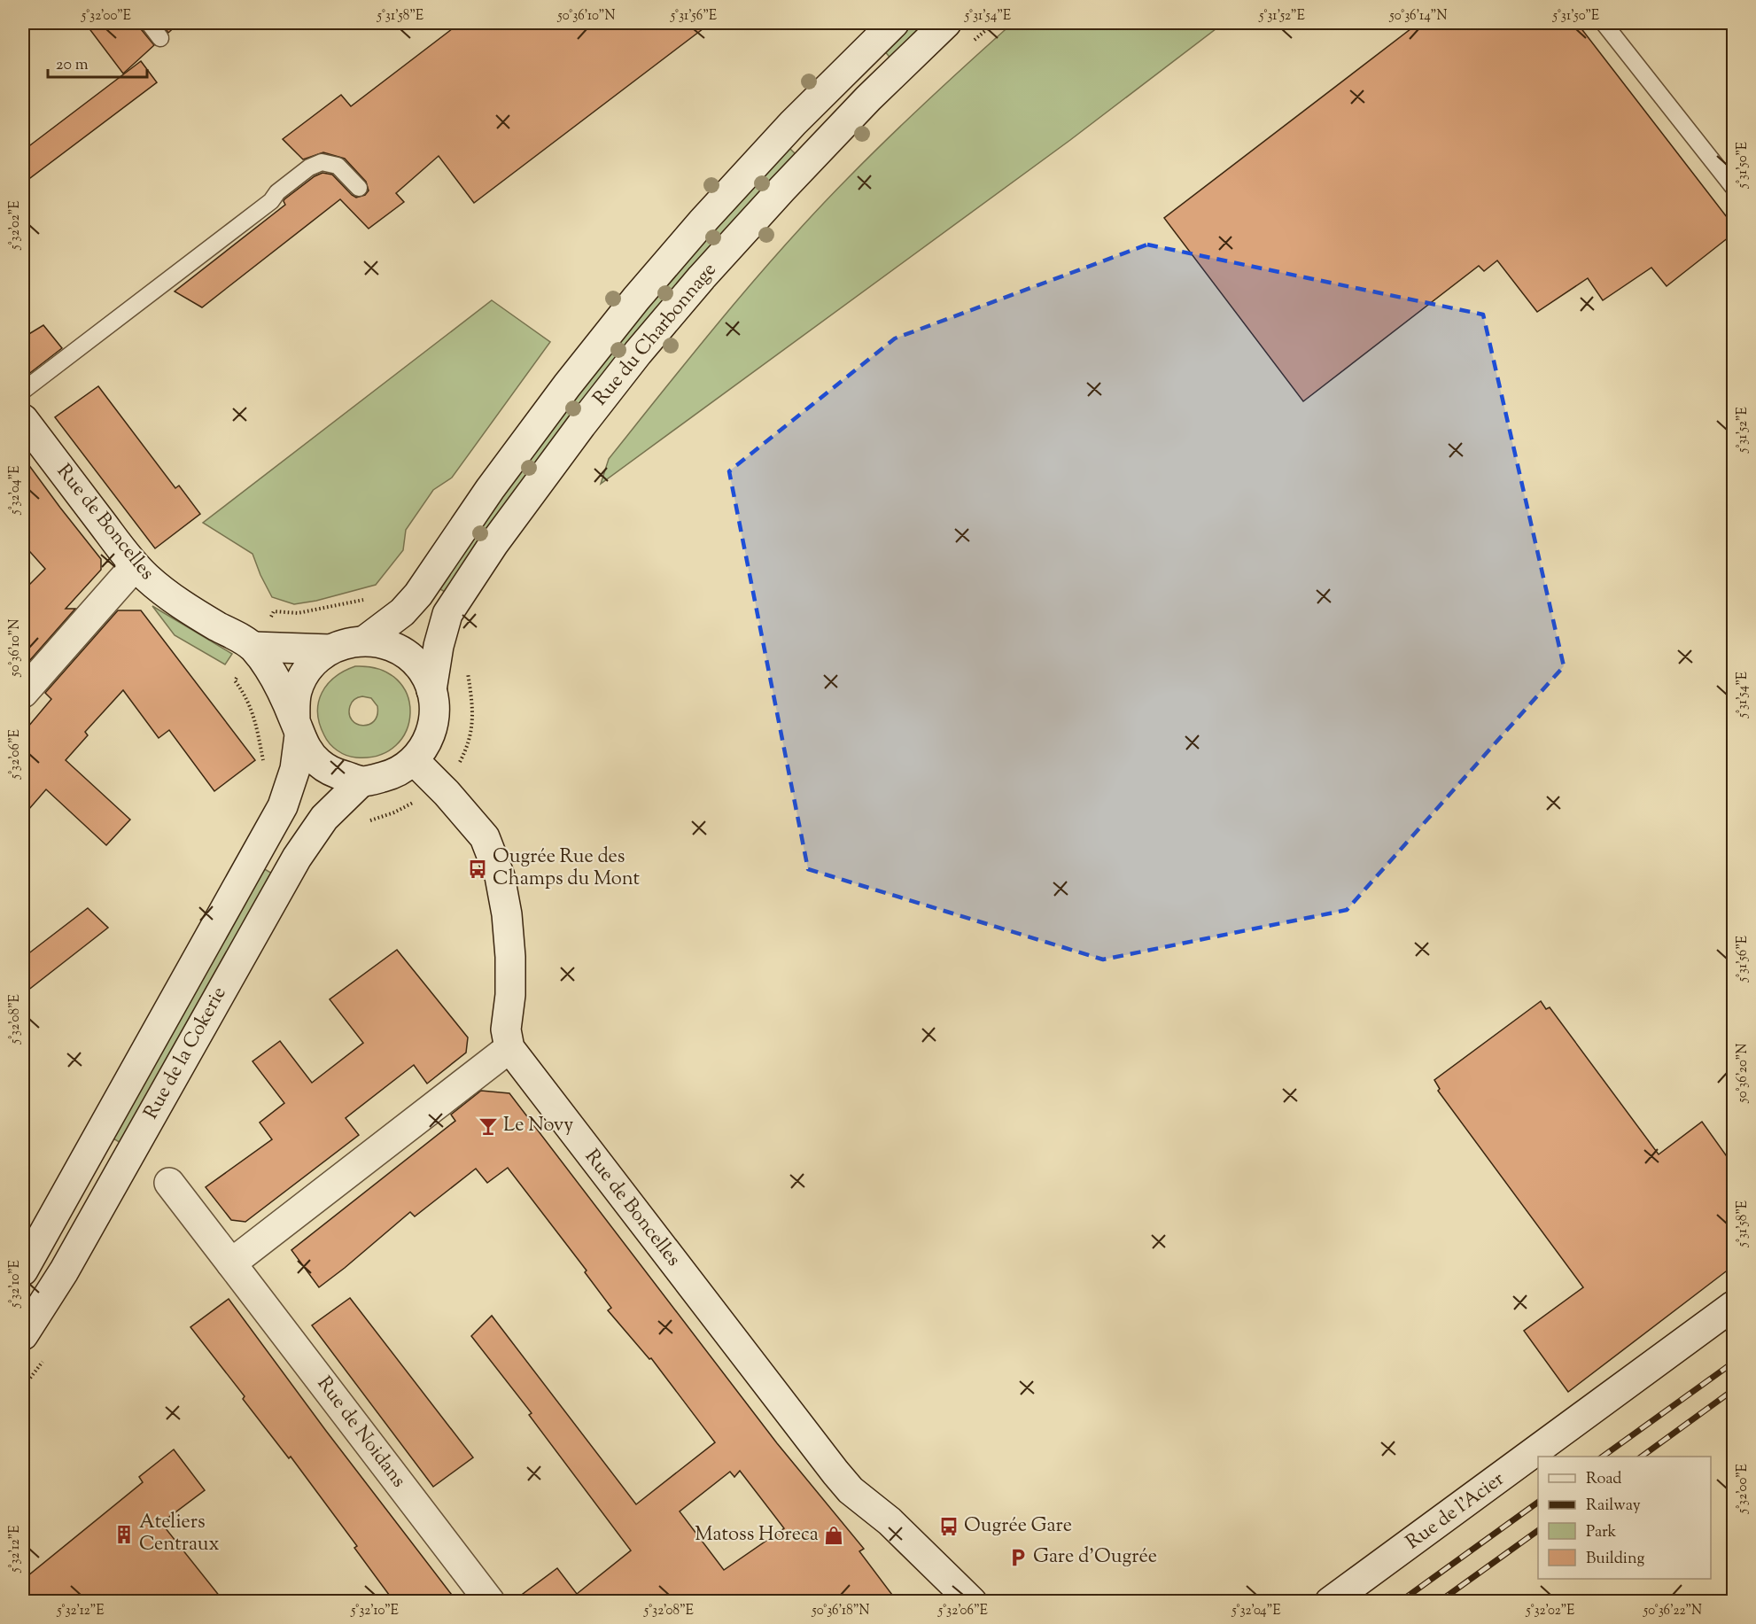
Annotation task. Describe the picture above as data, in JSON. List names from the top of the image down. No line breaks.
{"streets":{"main road":["Rue du Charbonnage","Rue de Boncelles","Rue de la Cokerie","Rue de Noidans","Rue de l'Acier"]},"crossings":[["Rue du Charbonnage","Rue de Boncelles"],["Rue du Charbonnage","Rue de la Cokerie"],["Rue de Boncelles","Rue de la Cokerie"]],"places":{"bus stop":["Ougrée Rue des Champs du Mont","Ougrée Gare"],"bar":["Le Novy"],"building":["Ateliers Centraux"],"shop":["Matoss Horeca"],"parking":["Gare d'Ougrée"]},"legend":["Road","Railway","Park","Building"],"scale_bar":"20 m","coordinates":["5°32'00\"E","5°31'58\"E","50°36'10\"N","5°31'56\"E","5°31'54\"E","5°31'52\"E","50°36'14\"N","5°31'50\"E","5°32'02\"E","5°32'04\"E","5°32'06\"E","5°32'08\"E","50°36'20\"N","5°32'10\"E","5°32'12\"E","50°36'18\"N","50°36'22\"N"]}
